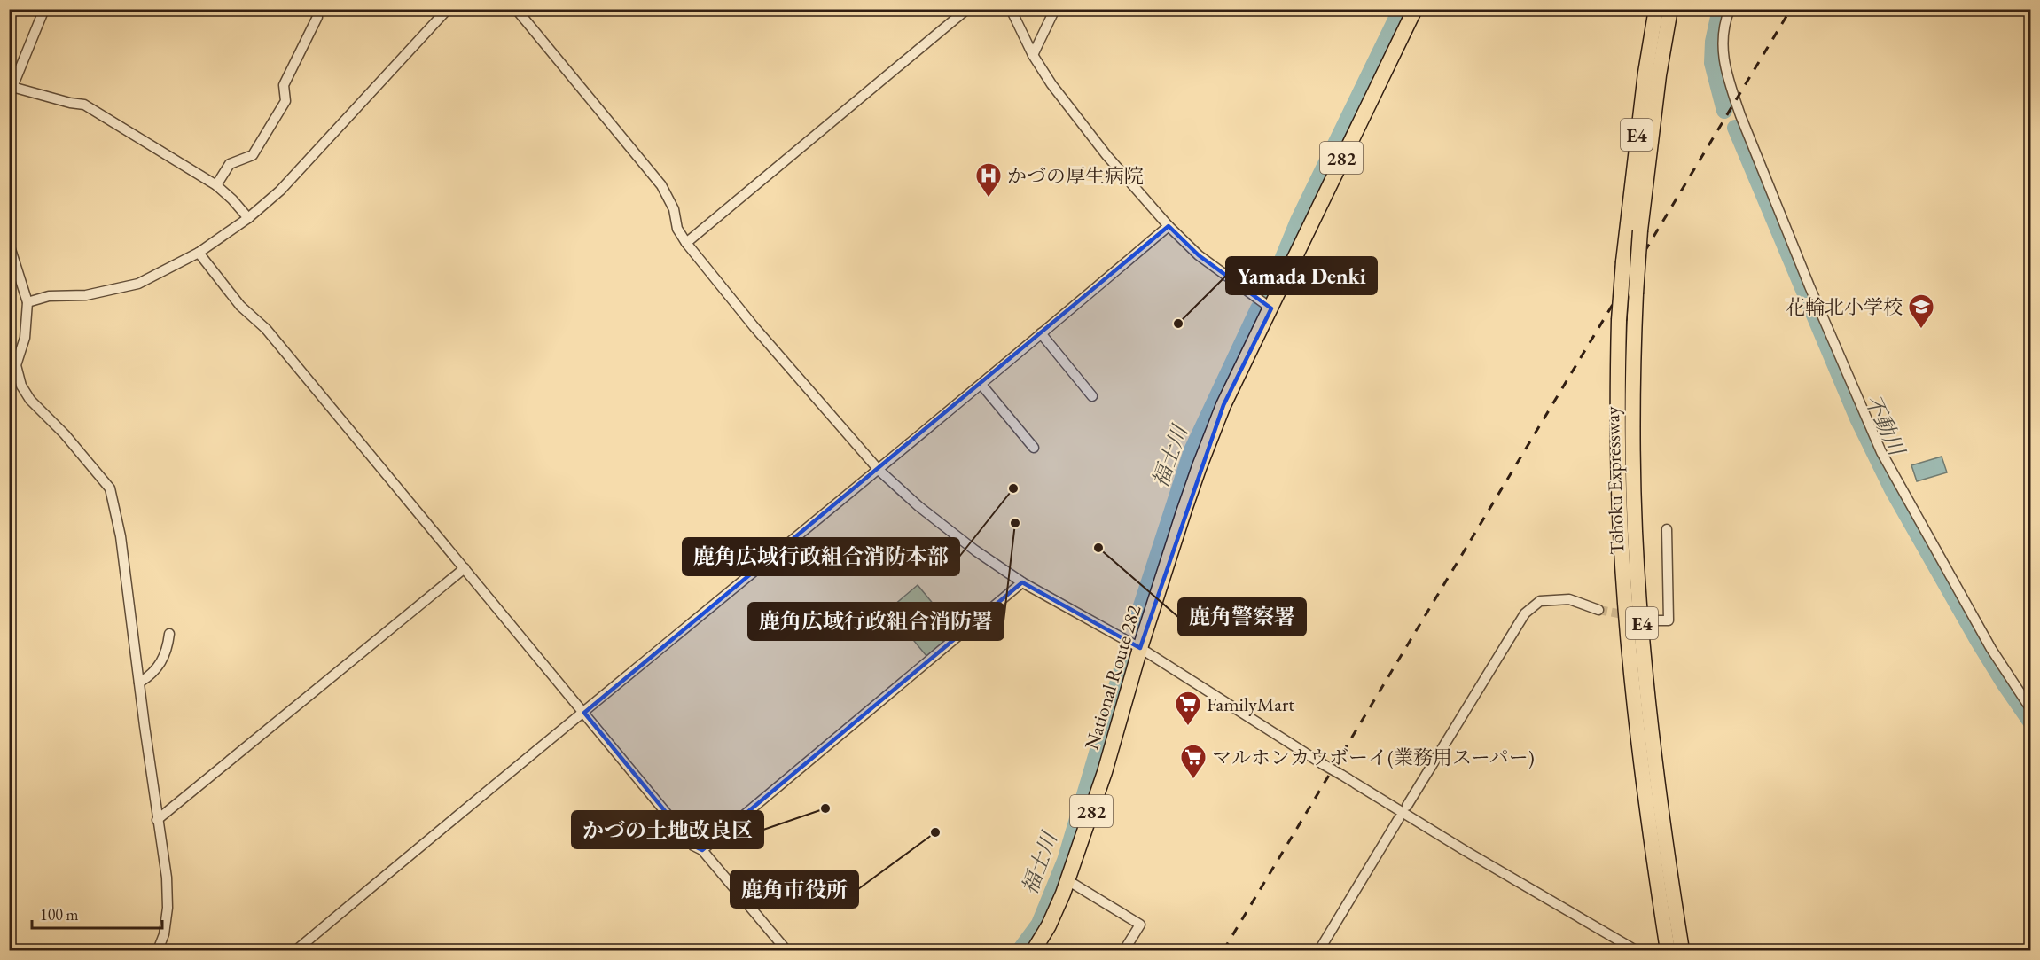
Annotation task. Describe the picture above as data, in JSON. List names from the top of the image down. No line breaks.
{"streets":{"highway":["E4","282","Tohoku Expressway","National Route 282"]},"water":["不動川","福士川"],"places":{"hospital":["かづの厚生病院"],"other":["Yamada Denki","鹿角広域行政組合消防本部","鹿角広域行政組合消防署","鹿角警察署","かづの土地改良区","鹿角市役所"],"school or university":["花輪北小学校"],"supermarket":["FamilyMart","マルホンカウボーイ(業務用スーパー)"]},"scale_bar":"100 m"}
